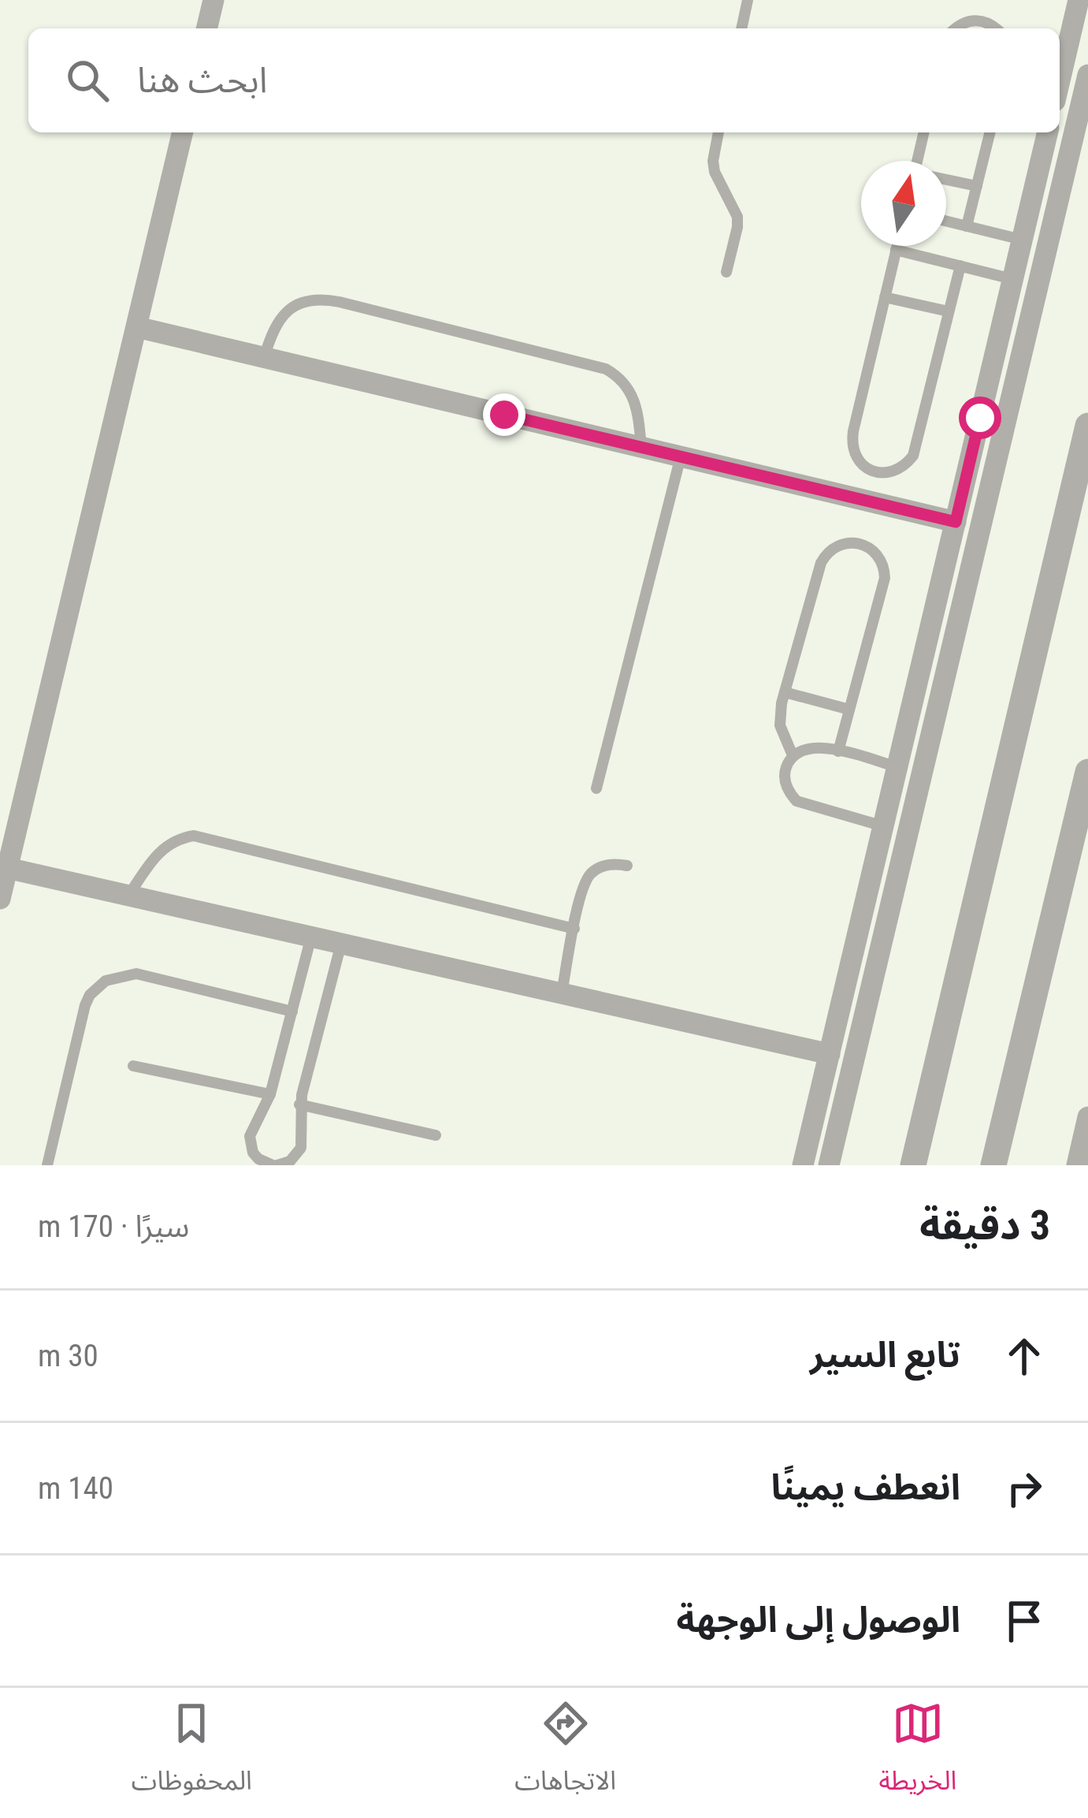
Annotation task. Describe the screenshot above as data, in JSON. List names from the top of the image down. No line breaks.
{"north":"top","page":{"search":"ابحث هنا","heading":["3 دقيقة","سيرًا · 170 m"],"list":[["تابع السير","30 m"],["انعطف يمينًا","140 m"],"الوصول إلى الوجهة"],"nav":["الخريطة","الاتجاهات","المحفوظات"]}}
